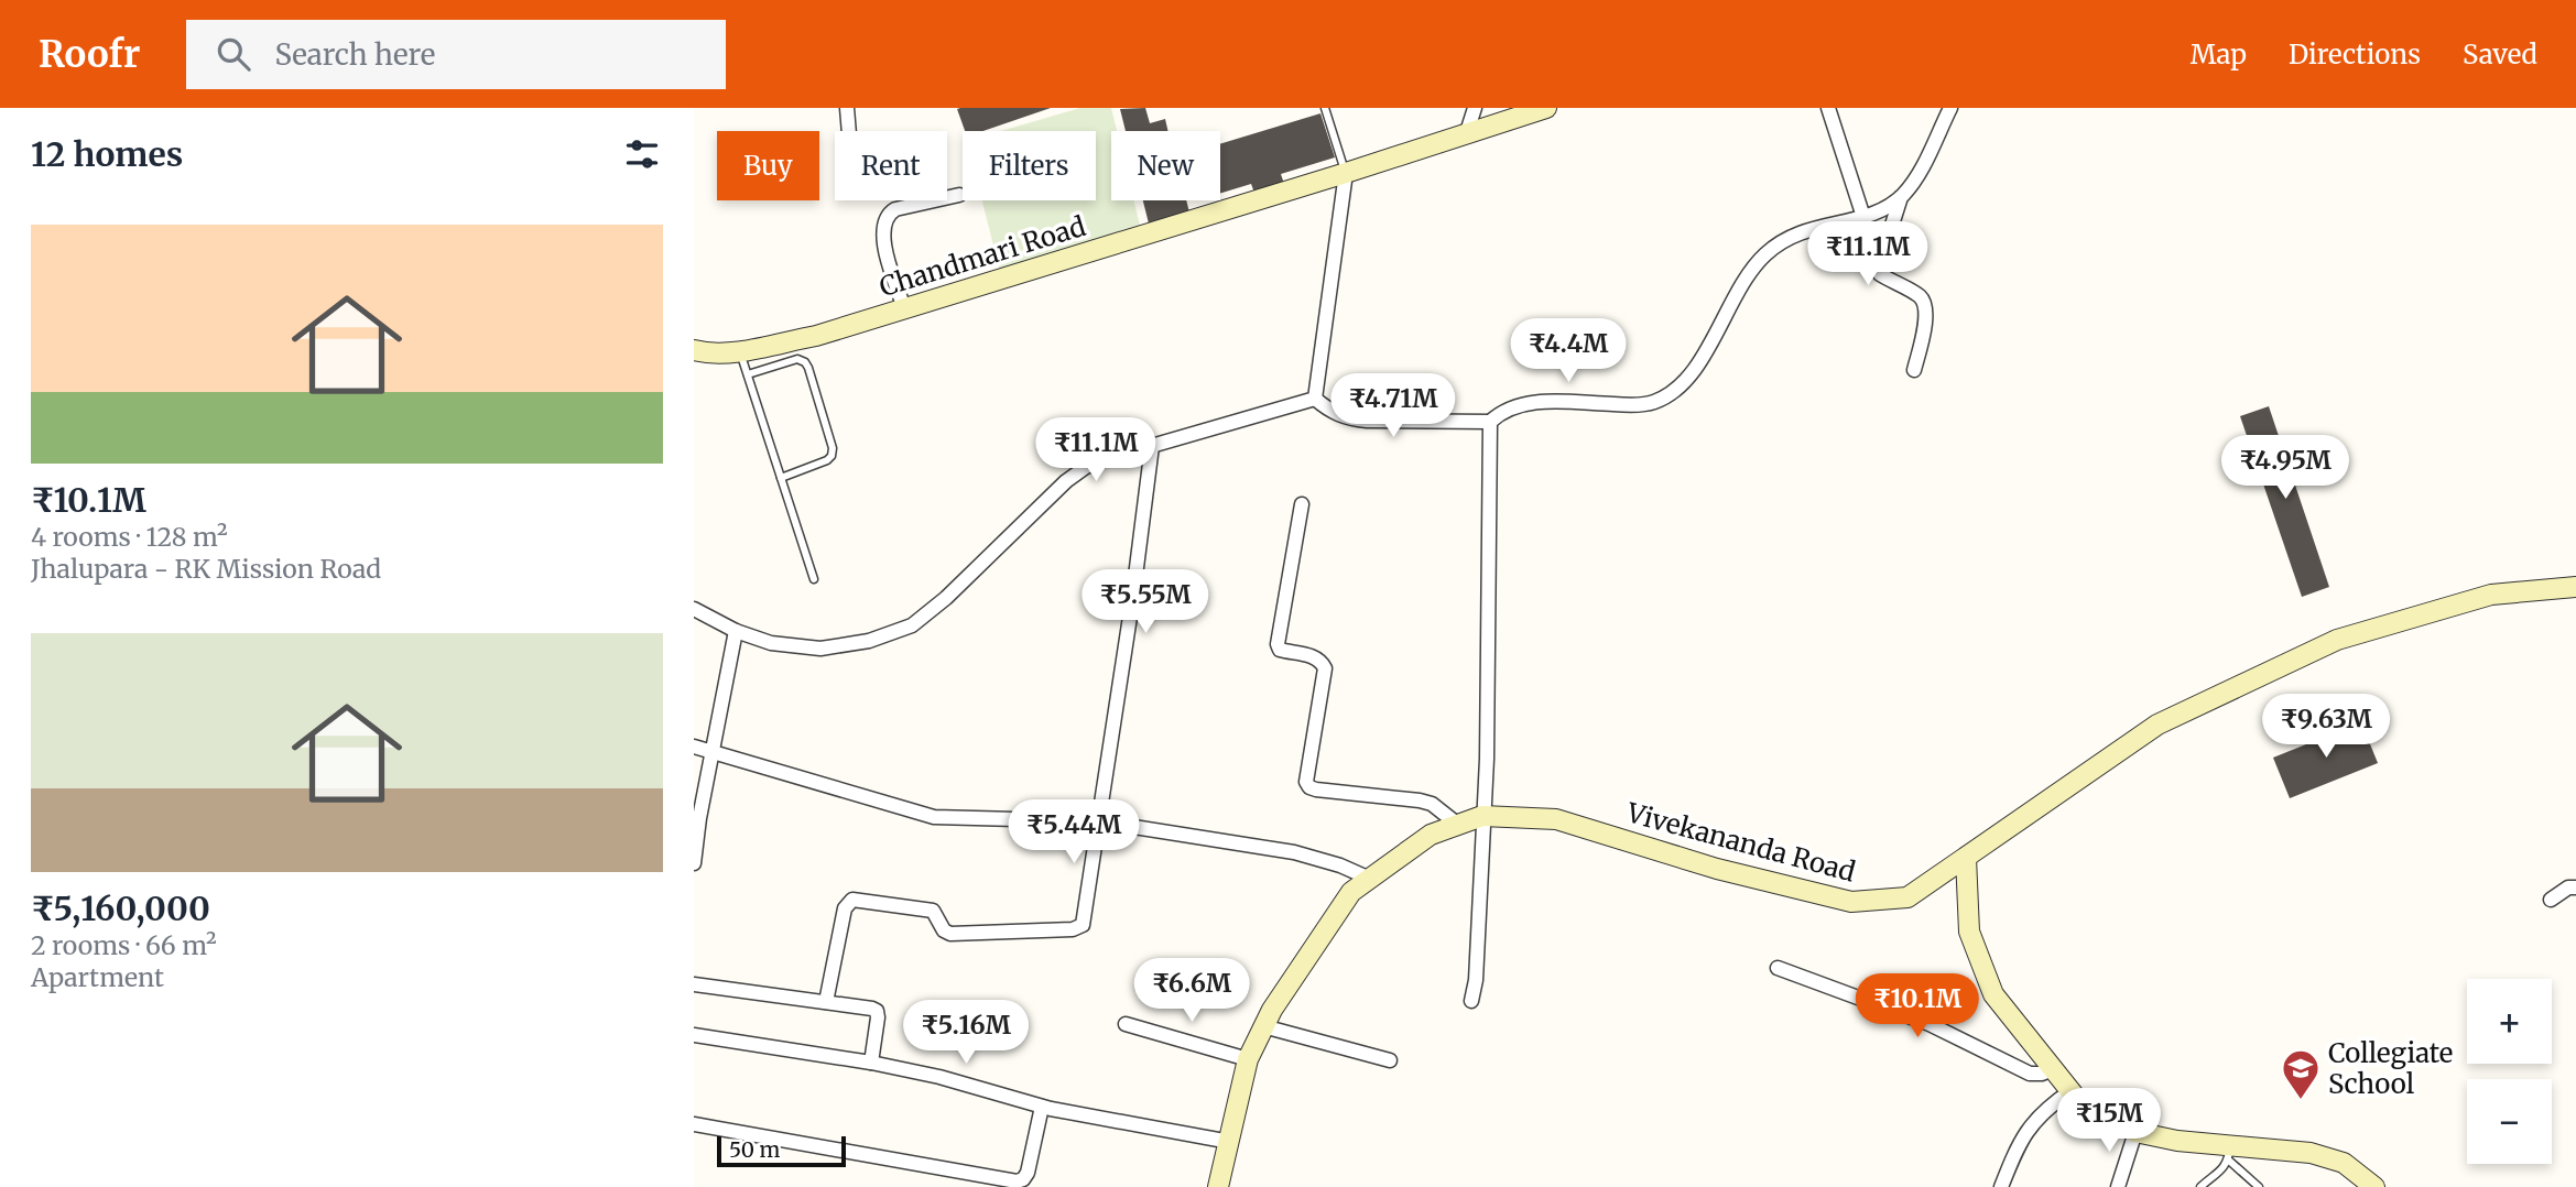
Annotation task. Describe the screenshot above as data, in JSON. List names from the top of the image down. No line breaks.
{"streets":{"main road":["Chandmari Road","Vivekananda Road"]},"places":{"school or university":["Collegiate School"]},"scale_bar":"50 m","page":{"header":"Roofr","search":"Search here","nav":["Map","Directions","Saved"],"heading":"12 homes","chip":["Buy","Rent","Filters","New"],"list":[{"name":"₹10.1M","note":"4 rooms · 128 m² · Jhalupara - RK Mission Road"},{"name":"₹5,160,000","note":"2 rooms · 66 m² · Apartment"}],"price":["₹11.1M","₹4.4M","₹4.71M","₹11.1M","₹4.95M","₹5.55M","₹9.63M","₹5.44M","₹6.6M","₹10.1M","₹5.16M","₹15M"],"map_buttons":["+","−"],"scale":"50 m"}}
